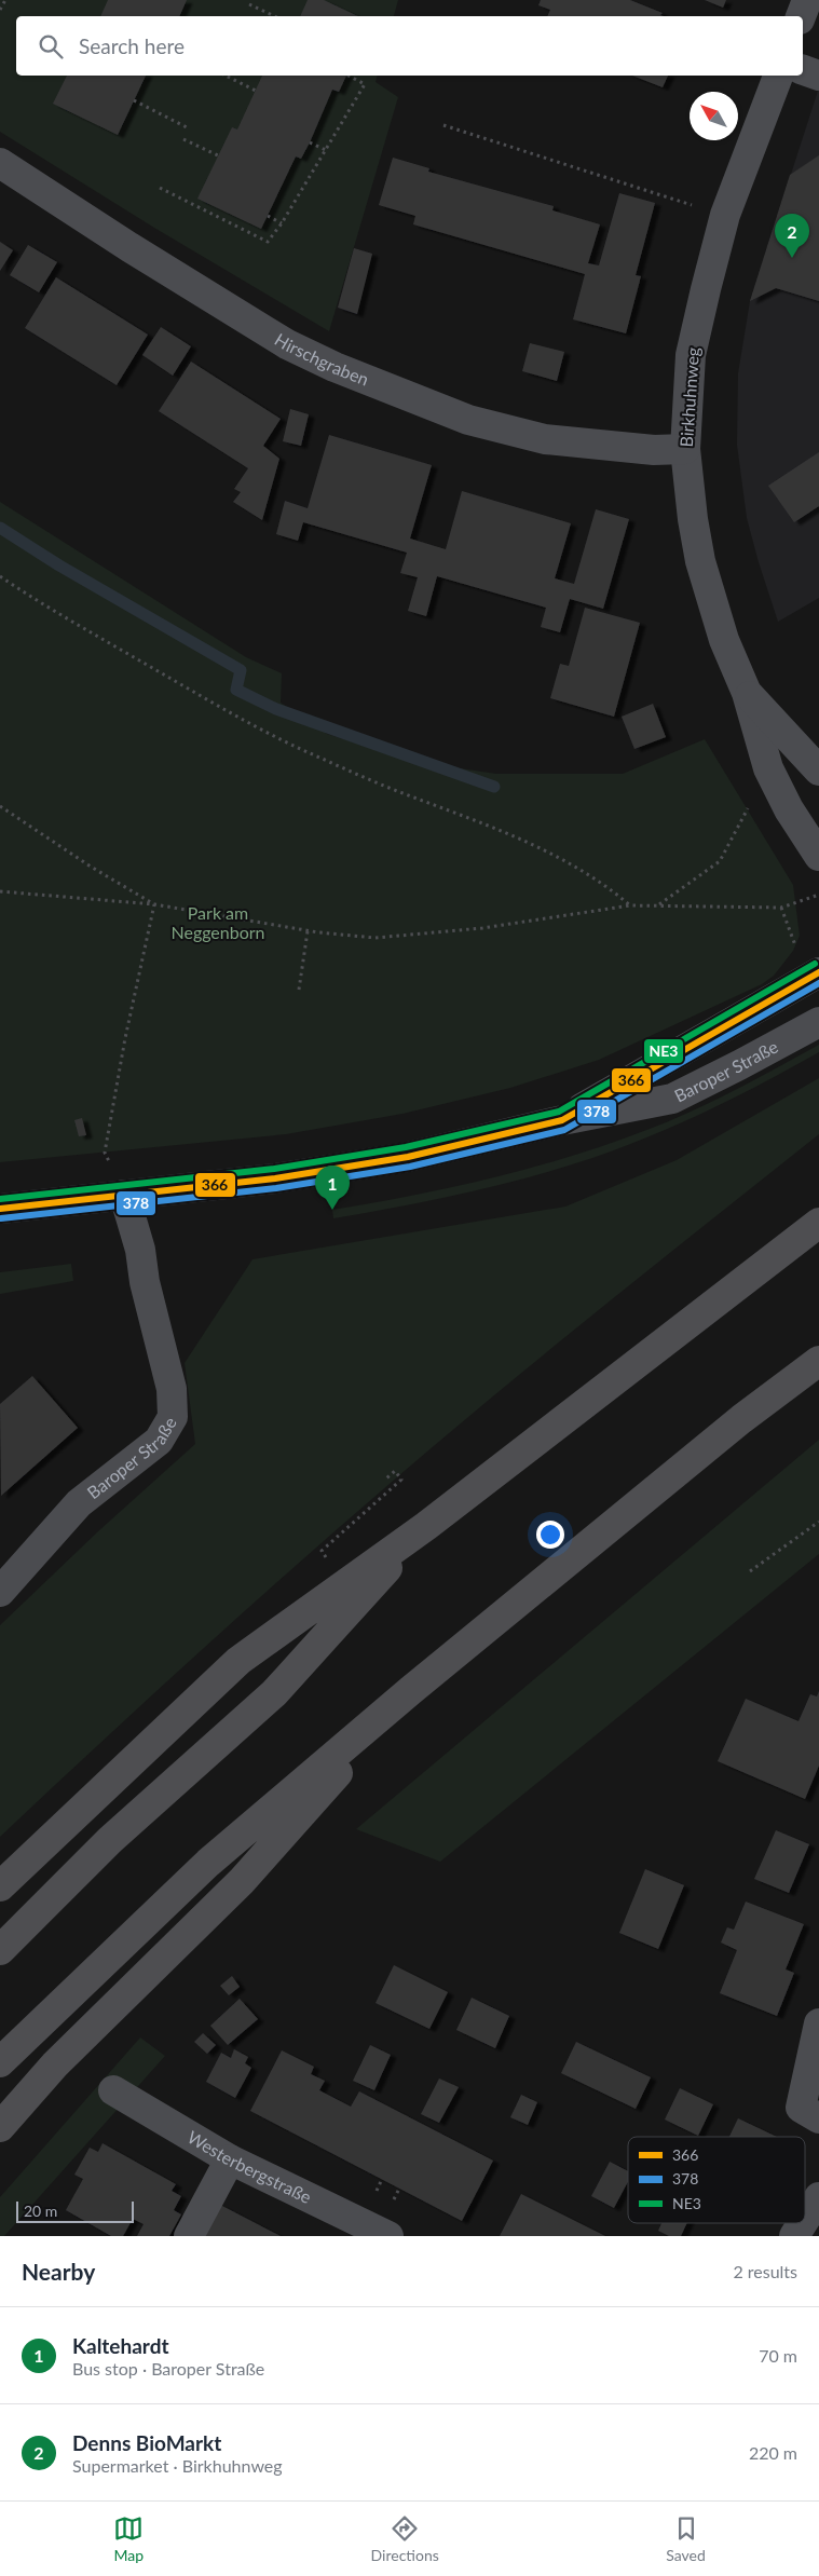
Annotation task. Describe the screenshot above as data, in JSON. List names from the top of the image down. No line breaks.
{"streets":{"street":["Hirschgraben","Birkhuhnweg","Baroper Straße","Westerbergstraße"]},"crossings":[["Hirschgraben","Birkhuhnweg"]],"parks":["Park am Neggenborn"],"lines":["transit line NE3","transit line 366","transit line 378"],"legend":["366","378","NE3"],"scale_bar":"20 m","north":"top left","page":{"search":"Search here","pins":["2","1"],"scale":"20 m","heading":["Nearby","2 results"],"list":[{"mark":"1","name":"Kaltehardt","note":"Bus stop · Baroper Straße","value":"70 m"},{"mark":"2","name":"Denns BioMarkt","note":"Supermarket · Birkhuhnweg","value":"220 m"}],"nav":["Map","Directions","Saved"]}}
